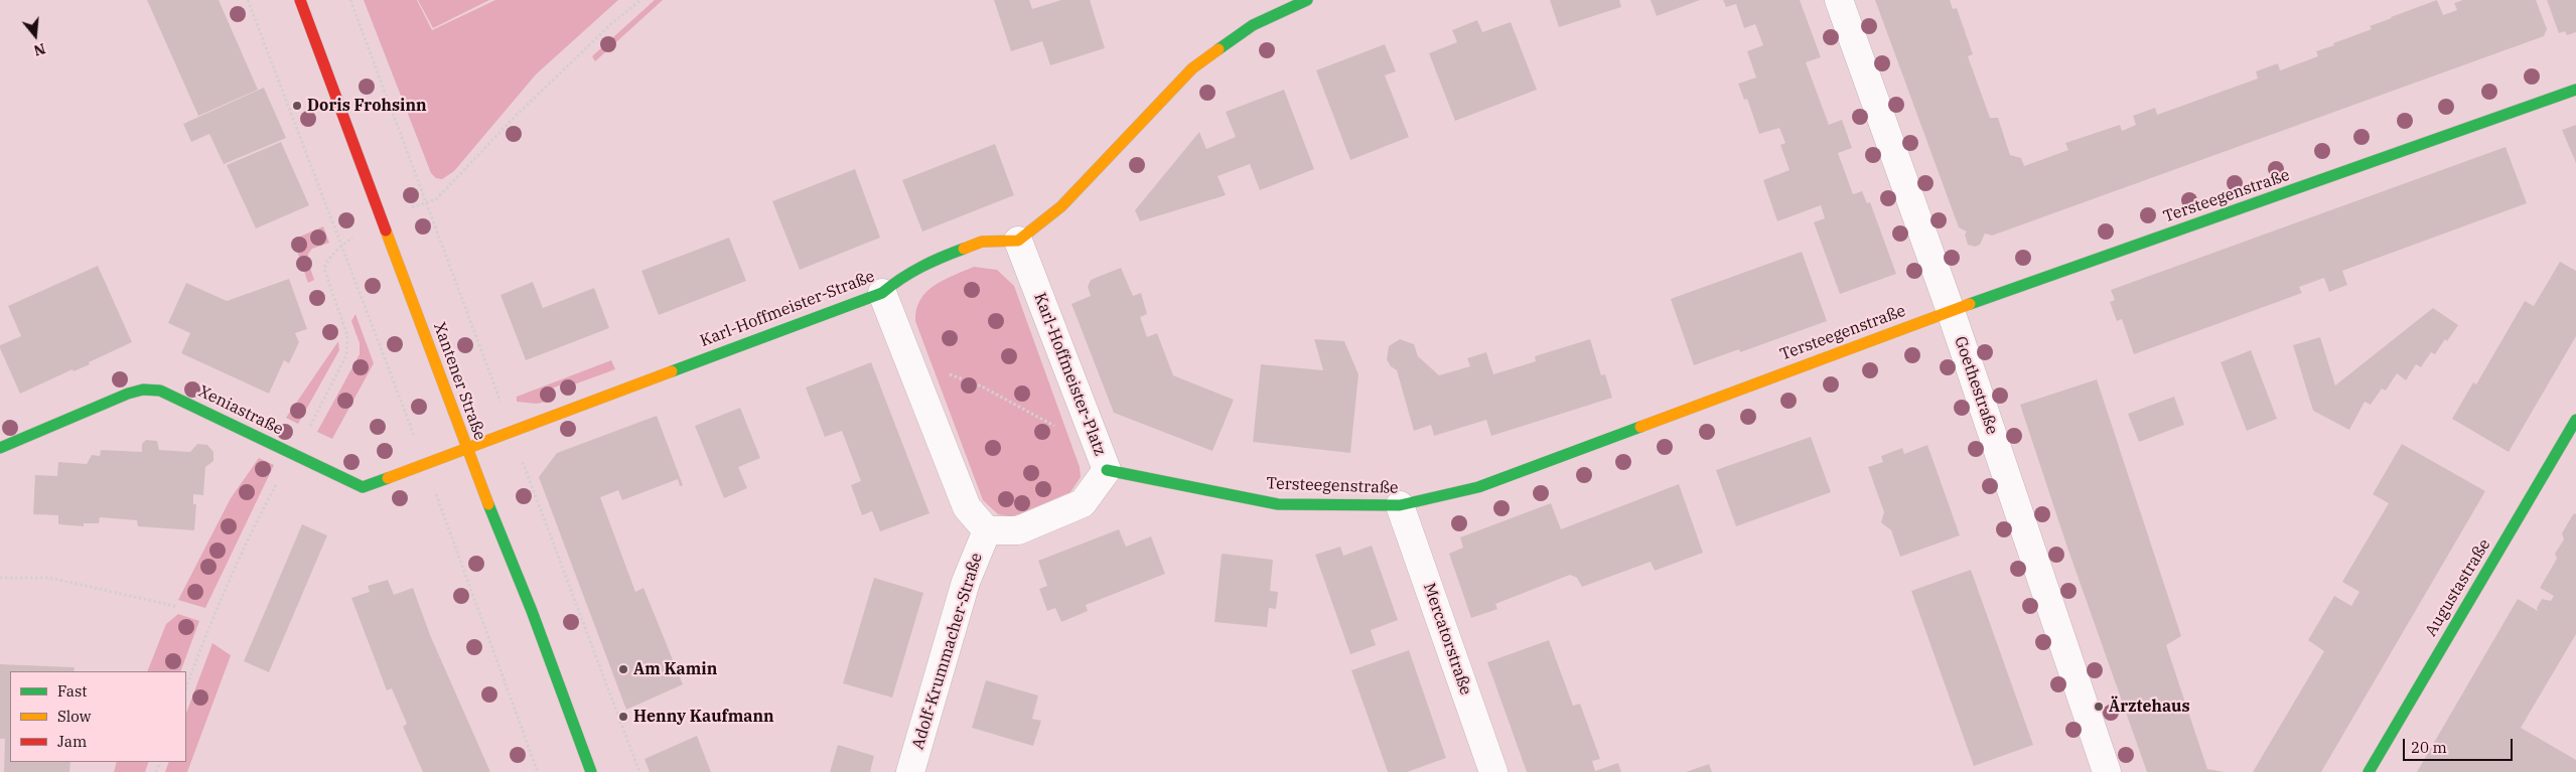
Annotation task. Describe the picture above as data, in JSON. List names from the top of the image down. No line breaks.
{"streets":{"street":["Tersteegenstraße","Karl-Hoffmeister-Straße","Karl-Hoffmeister-Platz","Xantener Straße","Goethestraße","Xeniastraße","Augustastraße","Mercatorstraße","Adolf-Krummacher-Straße"]},"crossings":[["Tersteegenstraße","Karl-Hoffmeister-Platz"],["Tersteegenstraße","Goethestraße"],["Tersteegenstraße","Mercatorstraße"],["Karl-Hoffmeister-Straße","Karl-Hoffmeister-Platz"],["Karl-Hoffmeister-Straße","Xantener Straße"],["Karl-Hoffmeister-Straße","Xeniastraße"],["Karl-Hoffmeister-Platz","Adolf-Krummacher-Straße"],["Xantener Straße","Xeniastraße"]],"places":["Doris Frohsinn","Am Kamin","Ärztehaus","Henny Kaufmann"],"legend":["Fast","Slow","Jam"],"scale_bar":"20 m","north":"bottom"}
